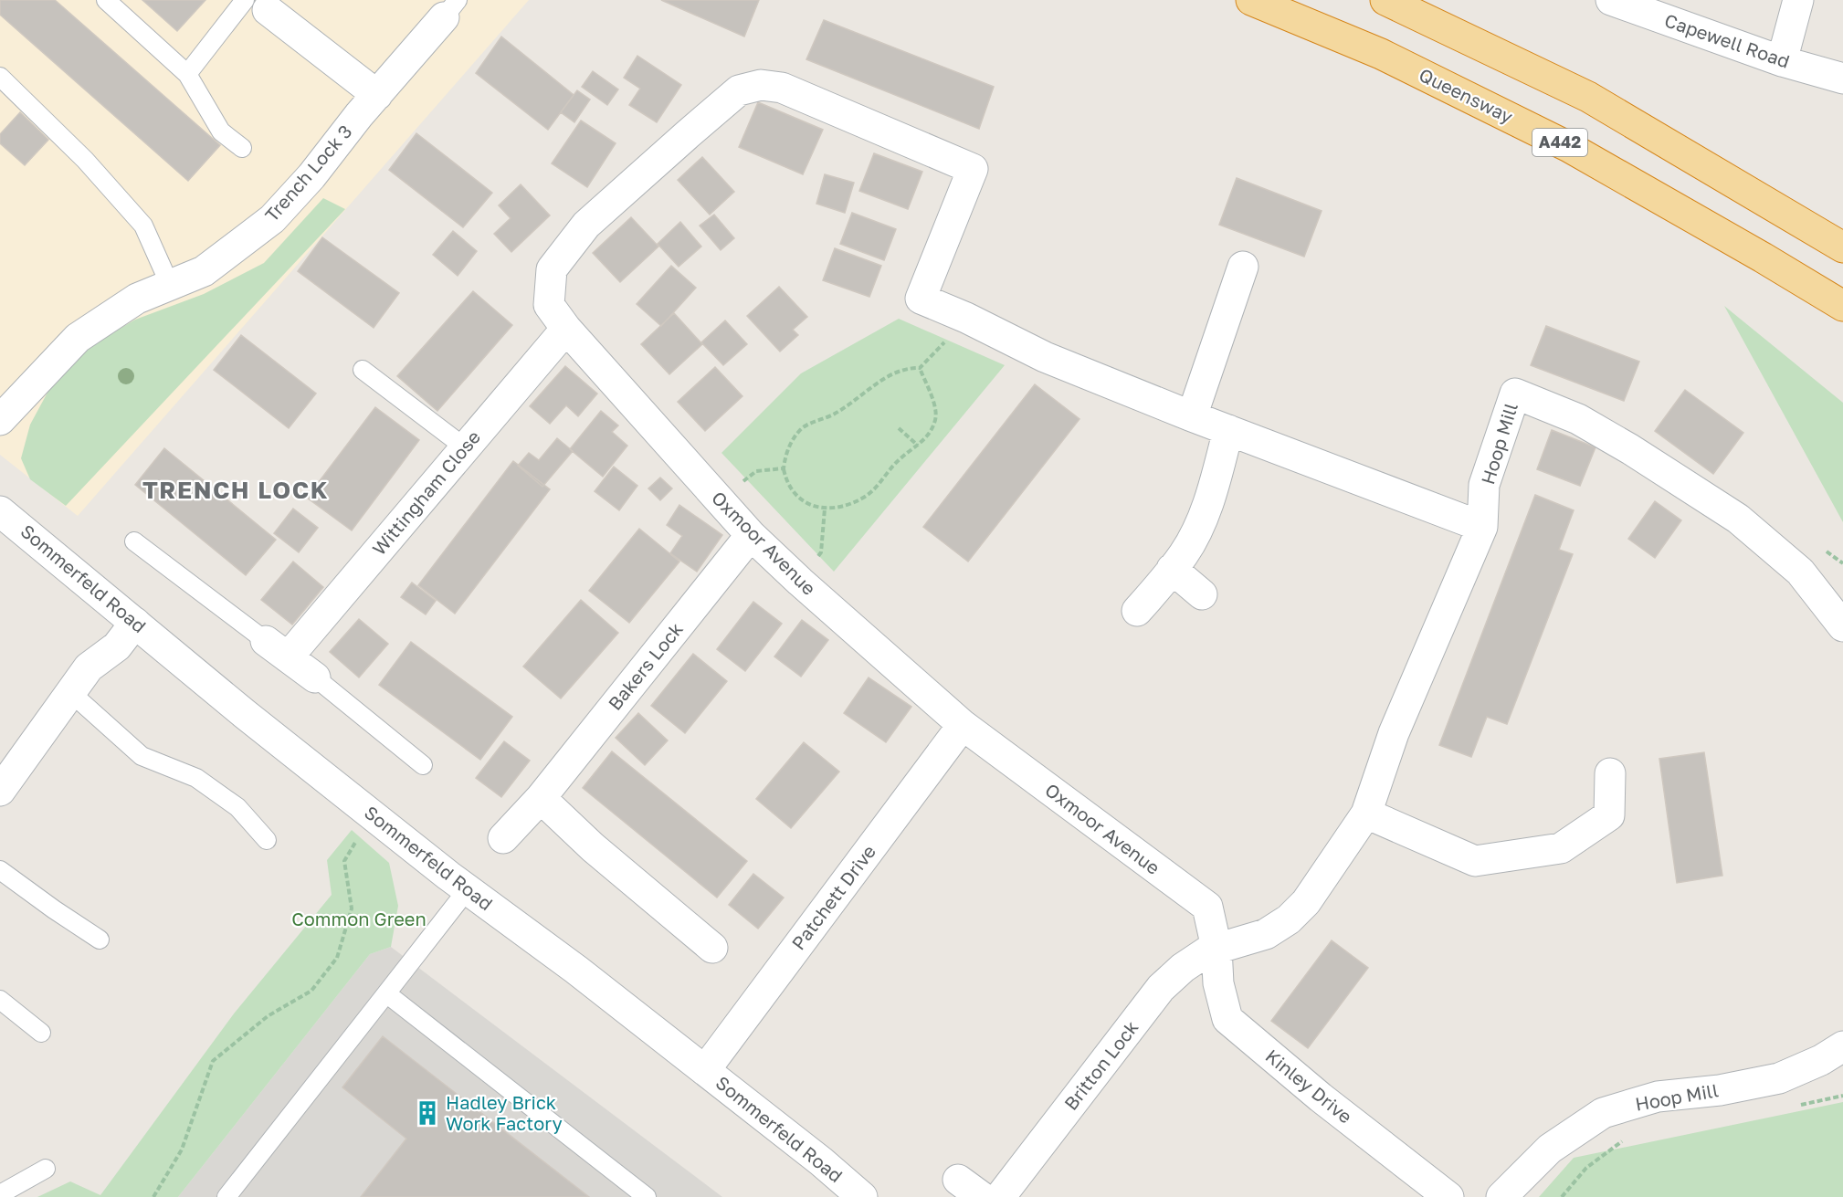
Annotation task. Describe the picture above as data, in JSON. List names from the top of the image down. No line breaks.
{"streets":{"highway":["Queensway","A442"],"street":["Capewell Road","Trench Lock 3","Hoop Mill","Wittingham Close","Oxmoor Avenue","Sommerfeld Road","Bakers Lock","Patchett Drive","Britton Lock","Kinley Drive"]},"crossings":[["Hoop Mill","Oxmoor Avenue"],["Hoop Mill","Britton Lock"],["Hoop Mill","Kinley Drive"],["Wittingham Close","Oxmoor Avenue"],["Oxmoor Avenue","Bakers Lock"],["Oxmoor Avenue","Patchett Drive"],["Oxmoor Avenue","Britton Lock"],["Oxmoor Avenue","Kinley Drive"],["Sommerfeld Road","Patchett Drive"],["Britton Lock","Kinley Drive"]],"districts":["TRENCH LOCK"],"parks":["Common Green"],"places":{"building":["Hadley Brick Work Factory"]}}
